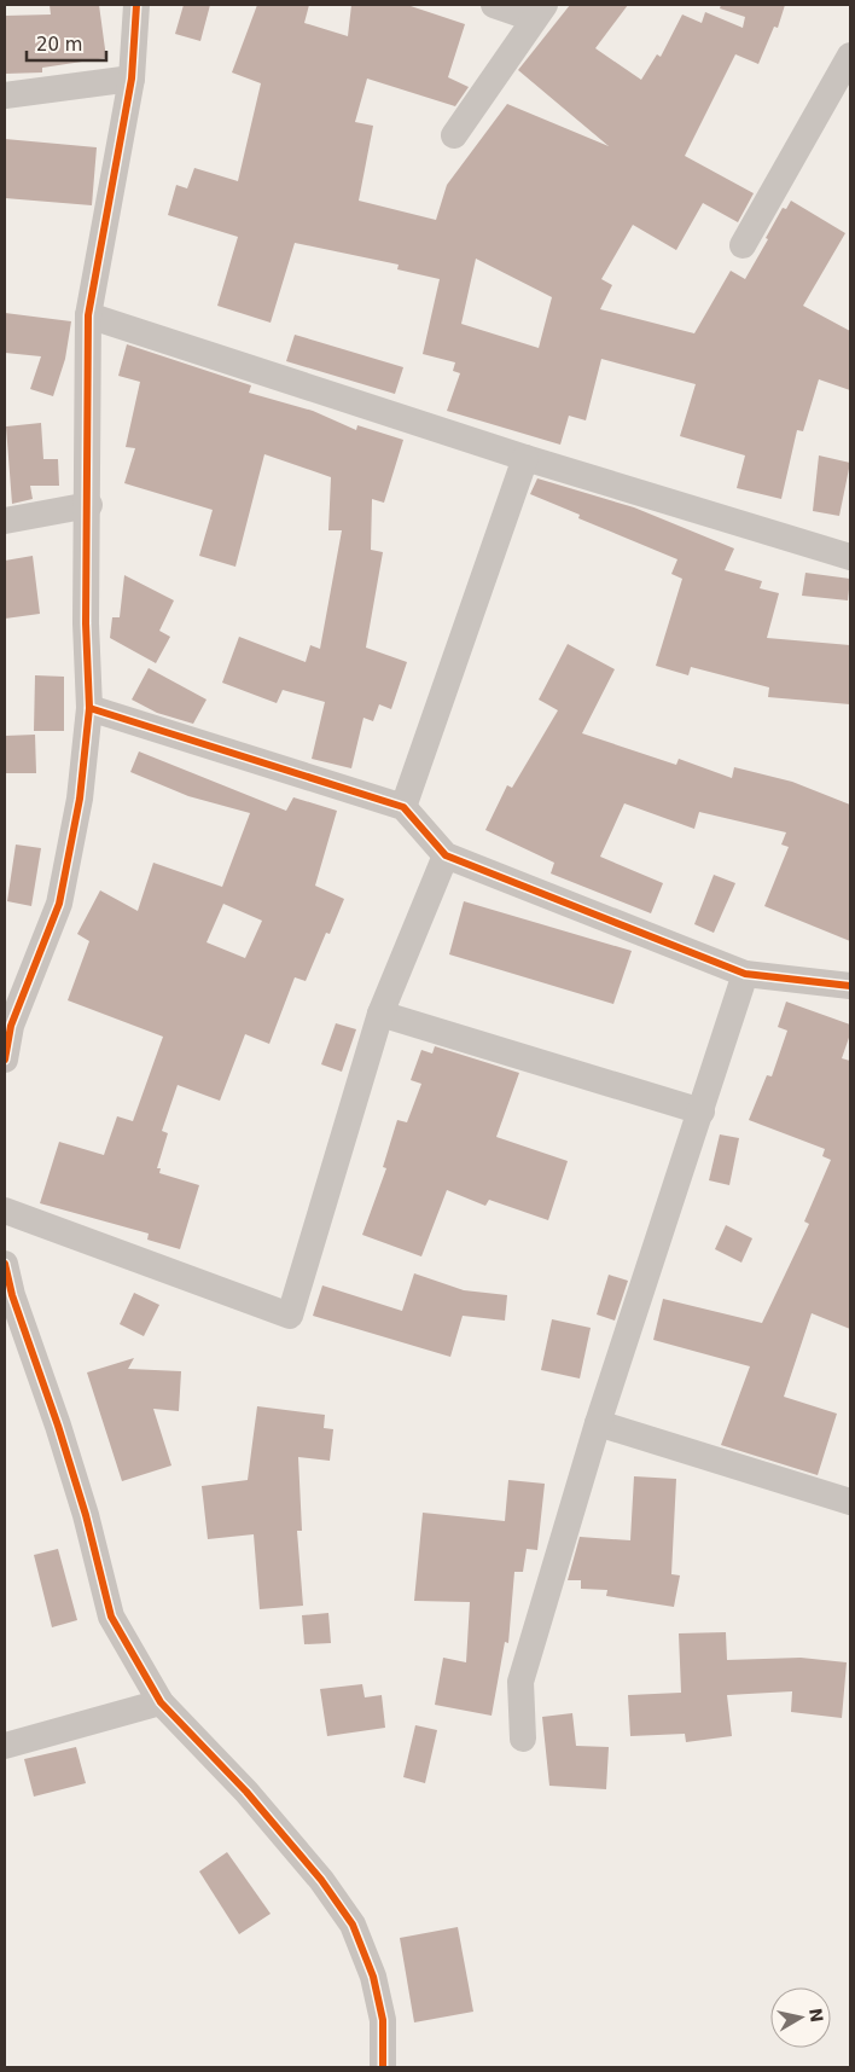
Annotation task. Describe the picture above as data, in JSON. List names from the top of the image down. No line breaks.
{"scale_bar":"20 m","north":"right"}
